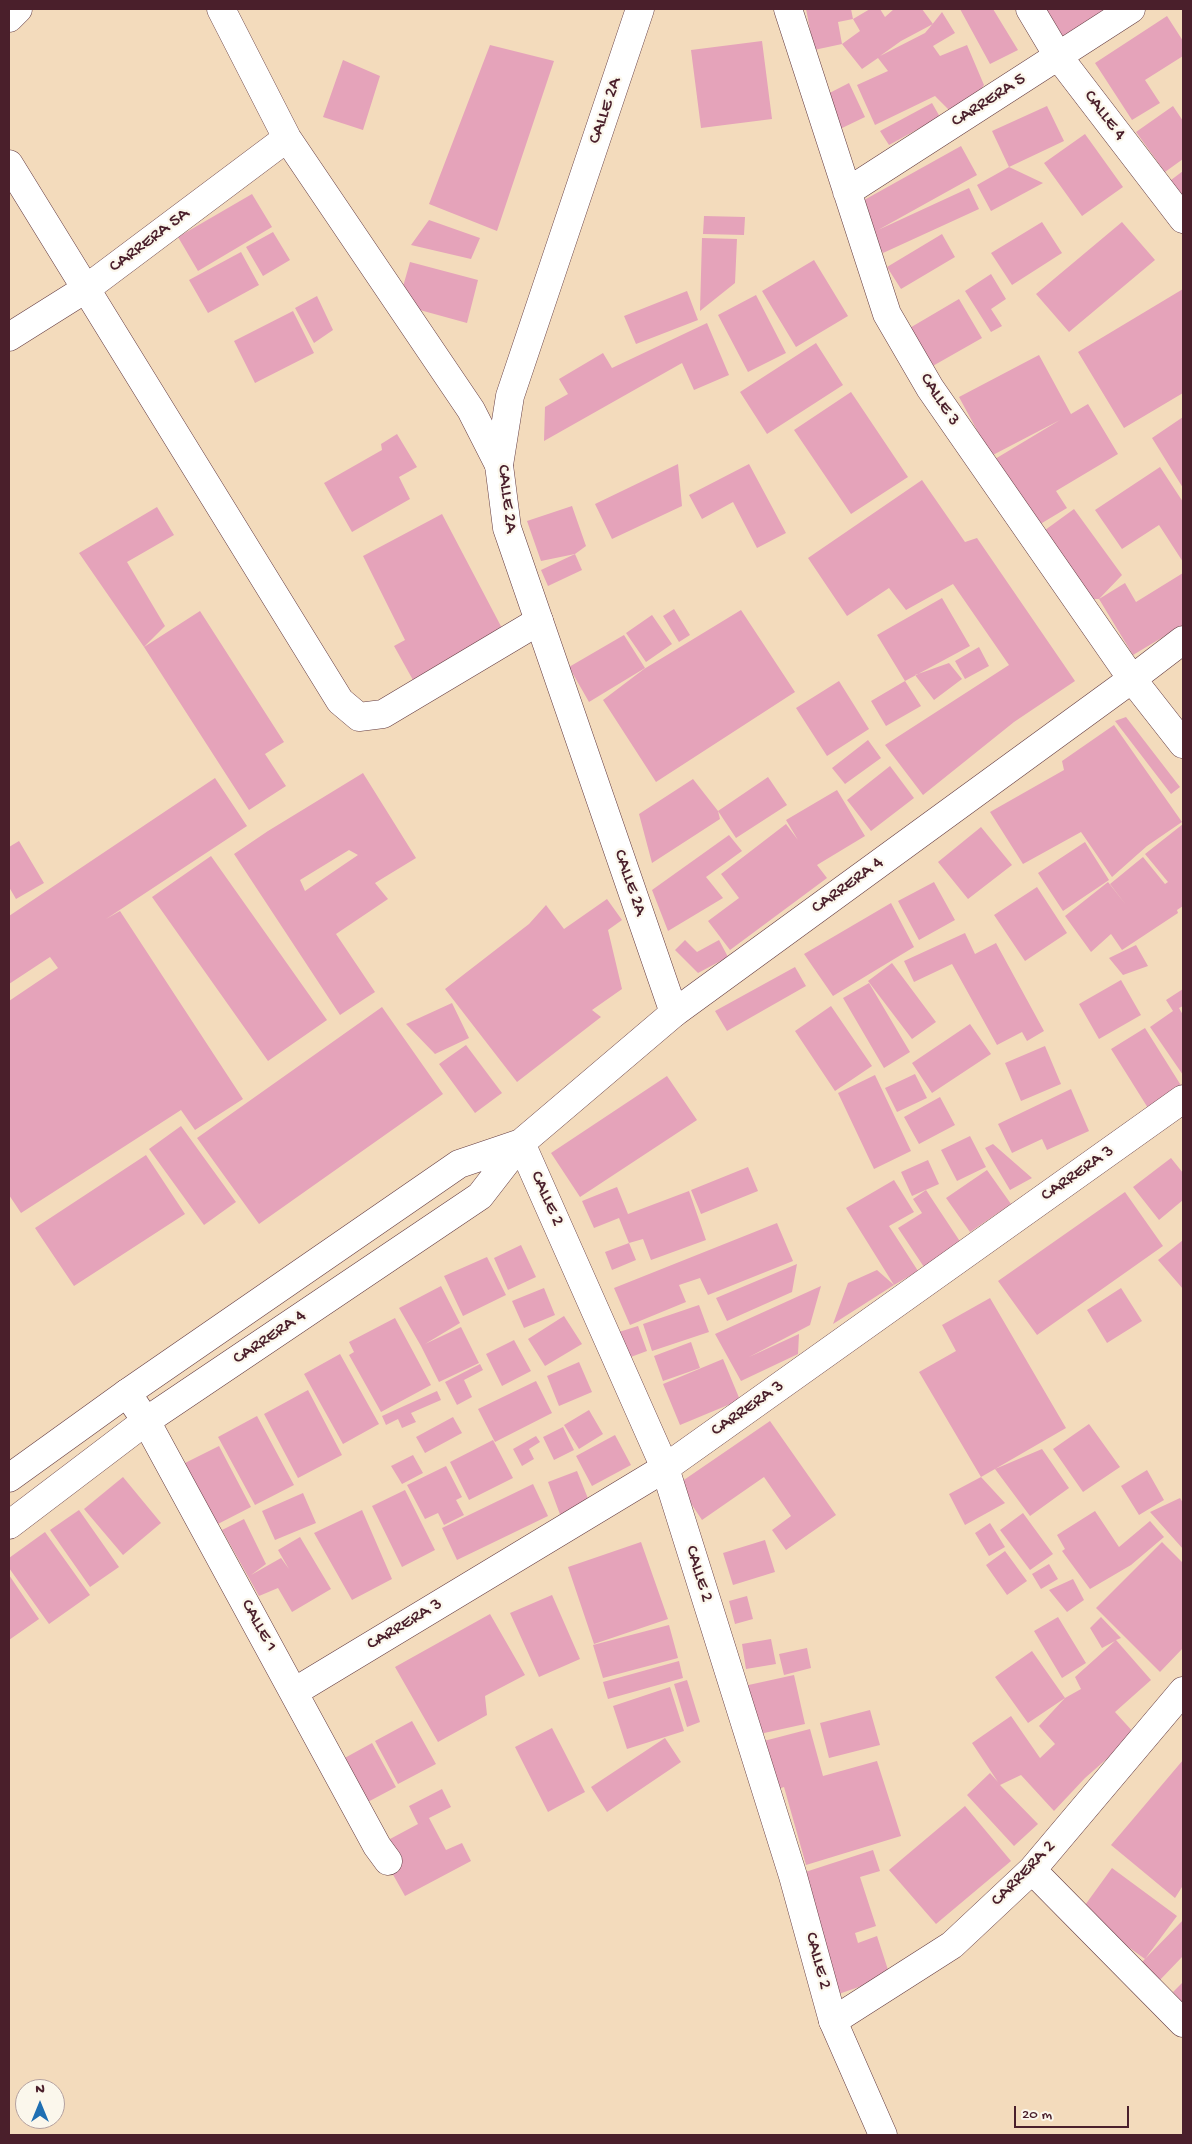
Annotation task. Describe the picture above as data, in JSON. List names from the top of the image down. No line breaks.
{"streets":{"street":["CARRERA 5","CALLE 2A","CALLE 4","CARRERA 5A","CALLE 3","CARRERA 4","CARRERA 3","CALLE 2","CALLE 1","CARRERA 2"]},"crossings":[["CARRERA 5","CALLE 4"],["CARRERA 5","CALLE 3"],["CALLE 2A","CARRERA 4"],["CALLE 3","CARRERA 4"],["CARRERA 4","CALLE 2"],["CARRERA 4","CALLE 1"],["CARRERA 3","CALLE 2"],["CARRERA 3","CALLE 1"],["CALLE 2","CARRERA 2"]],"scale_bar":"20 m","north":"top"}
